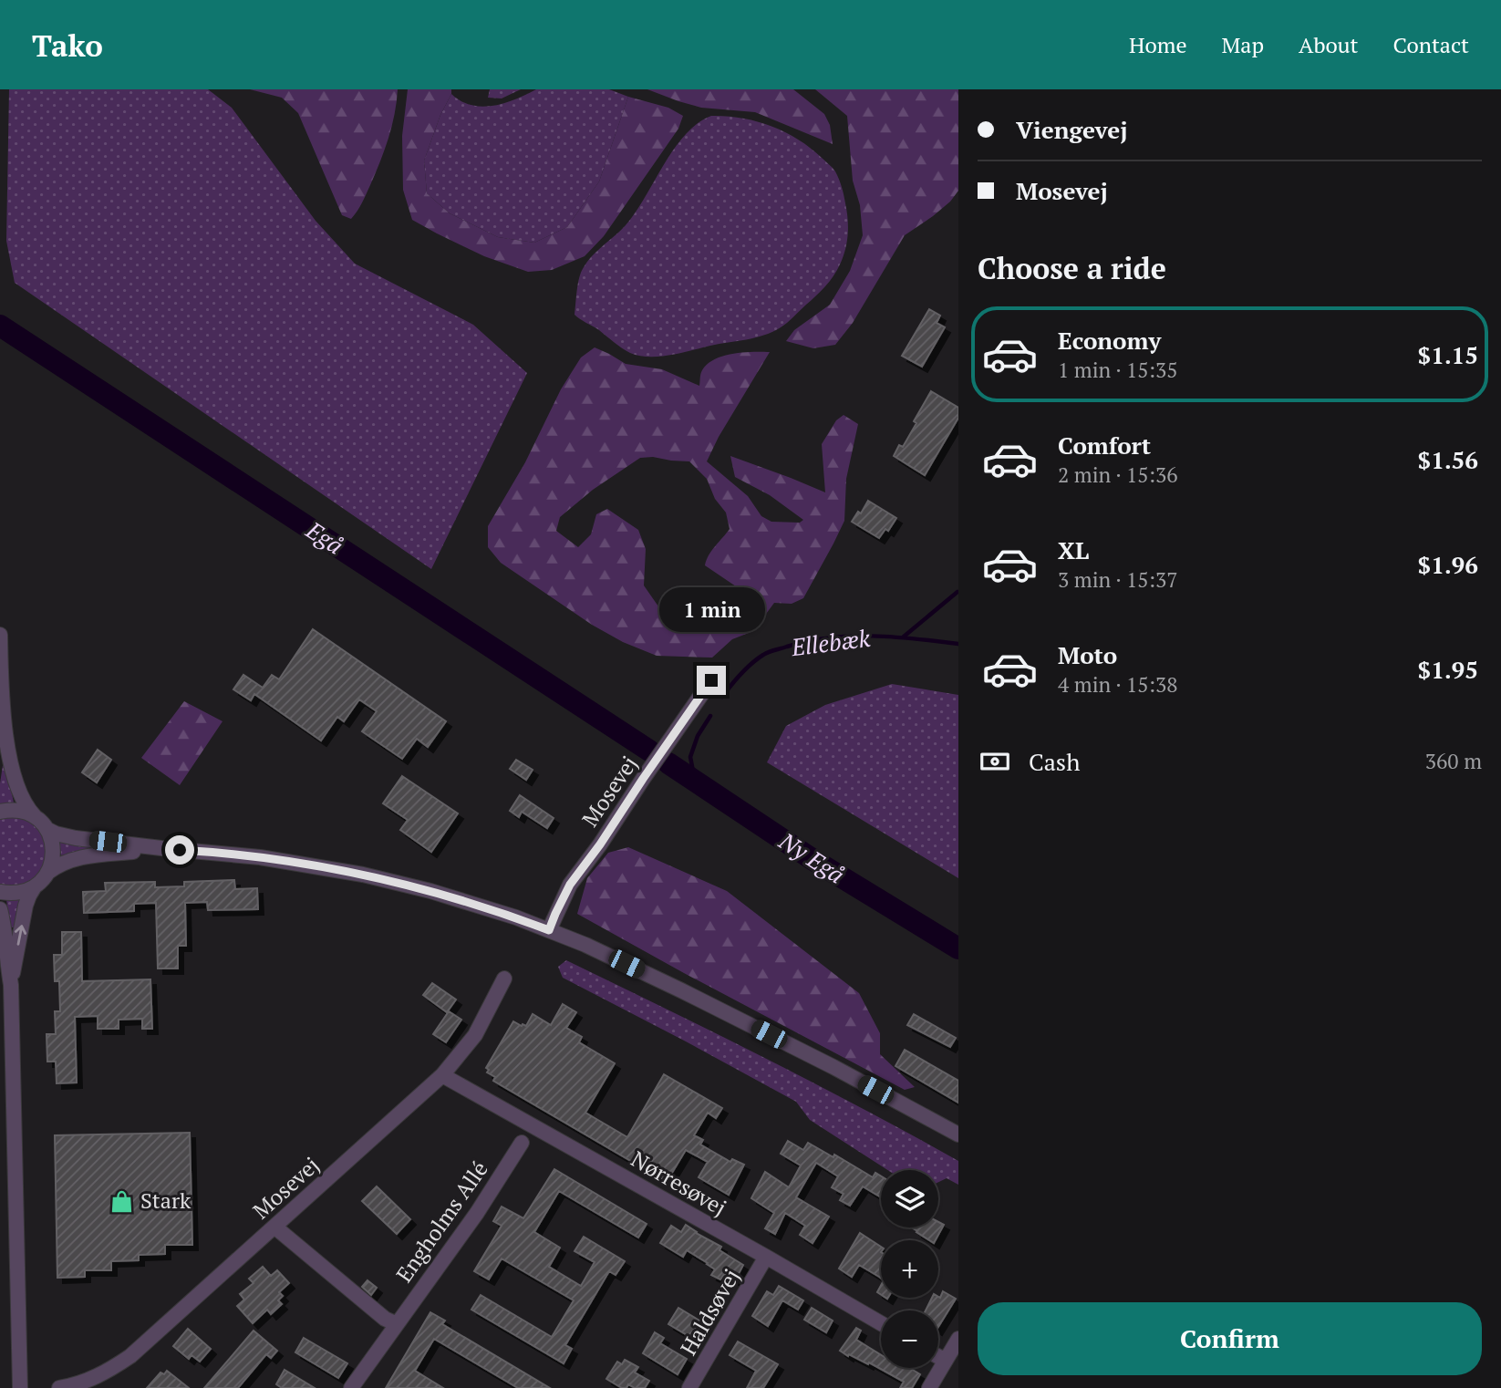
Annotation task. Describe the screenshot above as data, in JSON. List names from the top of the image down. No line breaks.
{"streets":{"street":["Mosevej","Nørresøvej","Engholms Allé","Haldsøvej"]},"crossings":[["Mosevej","Nørresøvej"],["Nørresøvej","Haldsøvej"]],"water":["Egå","Ellebæk","Ny Egå"],"places":{"shop":["Stark"]},"page":{"header":"Tako","nav":["Home","Map","About","Contact"],"banner":["Viengevej","Mosevej"],"heading":"Choose a ride","list":[{"name":"Economy","note":"1 min · 15:35","value":"$1.15"},{"name":"Comfort","note":"2 min · 15:36","value":"$1.56"},{"name":"XL","note":"3 min · 15:37","value":"$1.96"},{"name":"Moto","note":"4 min · 15:38","value":"$1.95"}],"bubble":"1 min","pay":["Cash","360 m"],"map_buttons":["+","−"],"buttons":"Confirm"}}
